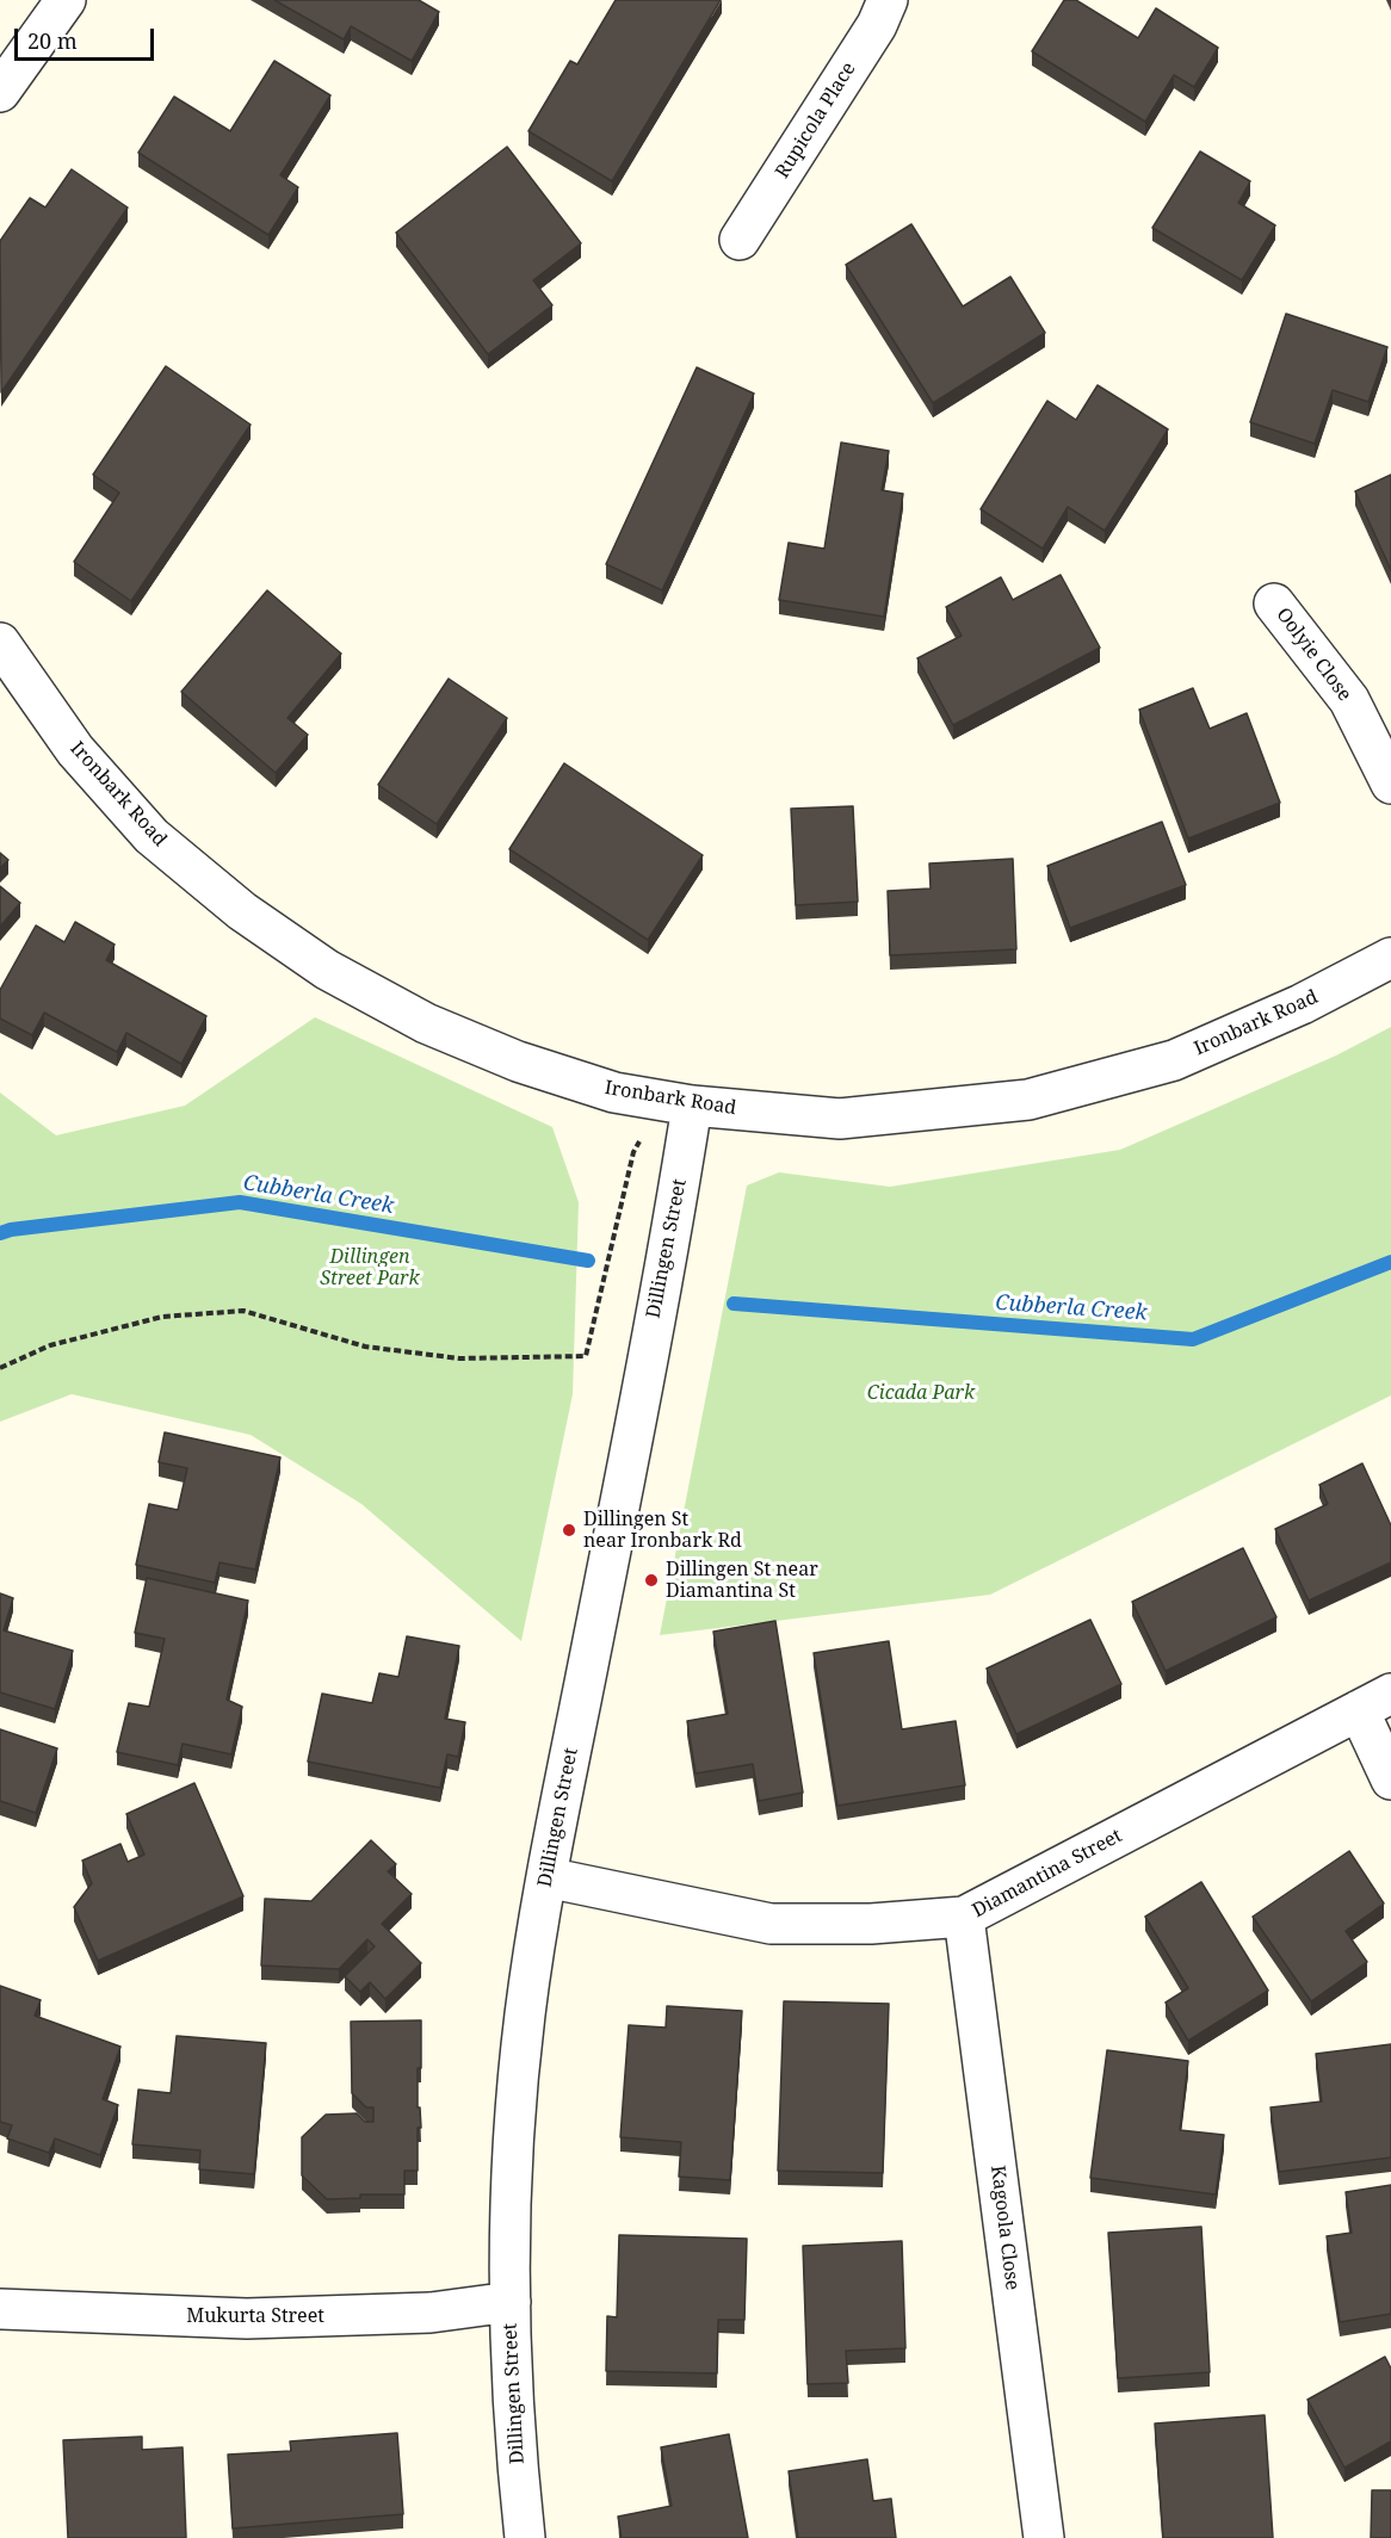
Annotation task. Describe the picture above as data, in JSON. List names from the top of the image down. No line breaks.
{"streets":{"street":["Rupicola Place","Oolyie Close","Ironbark Road","Dillingen Street","Diamantina Street","Kagoola Close","Mukurta Street"]},"crossings":[["Ironbark Road","Dillingen Street"],["Dillingen Street","Diamantina Street"],["Dillingen Street","Mukurta Street"],["Diamantina Street","Kagoola Close"]],"water":["Cubberla Creek"],"parks":["Dillingen Street Park","Cicada Park"],"places":["Dillingen St near Ironbark Rd","Dillingen St near Diamantina St"],"scale_bar":"20 m"}
